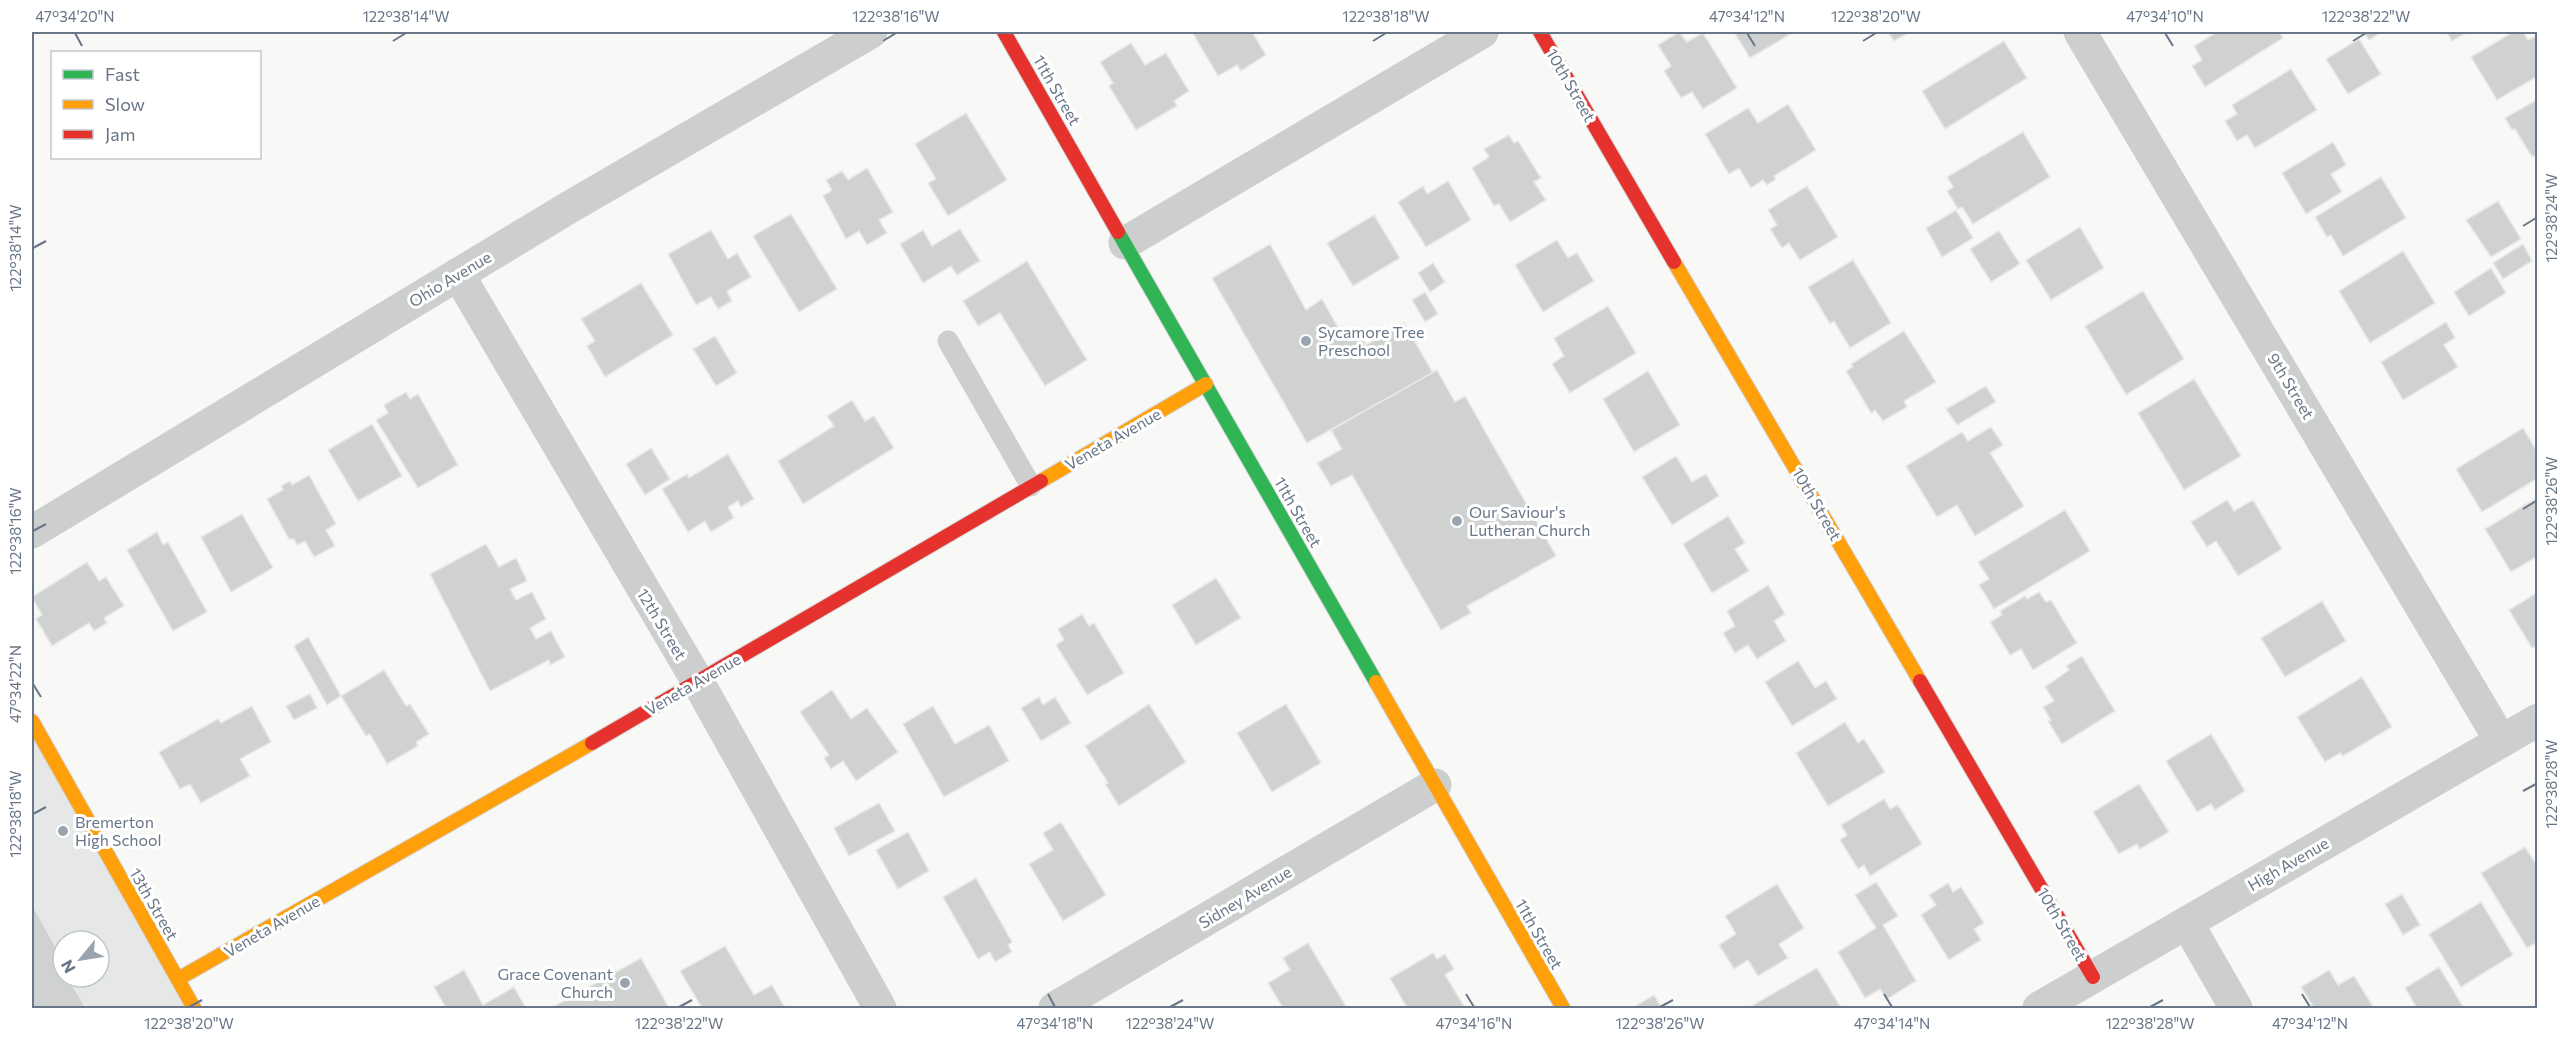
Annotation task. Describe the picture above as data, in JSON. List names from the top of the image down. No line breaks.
{"streets":{"street":["10th Street","11th Street","Ohio Avenue","9th Street","Veneta Avenue","12th Street","High Avenue","Sidney Avenue","13th Street"]},"crossings":[["10th Street","High Avenue"],["11th Street","Veneta Avenue"],["11th Street","Sidney Avenue"],["Ohio Avenue","12th Street"],["9th Street","High Avenue"],["Veneta Avenue","12th Street"],["Veneta Avenue","13th Street"]],"places":["Sycamore Tree Preschool","Our Saviour's Lutheran Church","Bremerton High School","Grace Covenant Church"],"legend":["Fast","Slow","Jam"],"north":"bottom left","coordinates":["47°34'20\"N","122°38'14\"W","122°38'16\"W","122°38'18\"W","47°34'12\"N","122°38'20\"W","47°34'10\"N","122°38'22\"W","122°38'24\"W","122°38'26\"W","47°34'22\"N","122°38'28\"W","47°34'18\"N","47°34'16\"N","47°34'14\"N"]}
